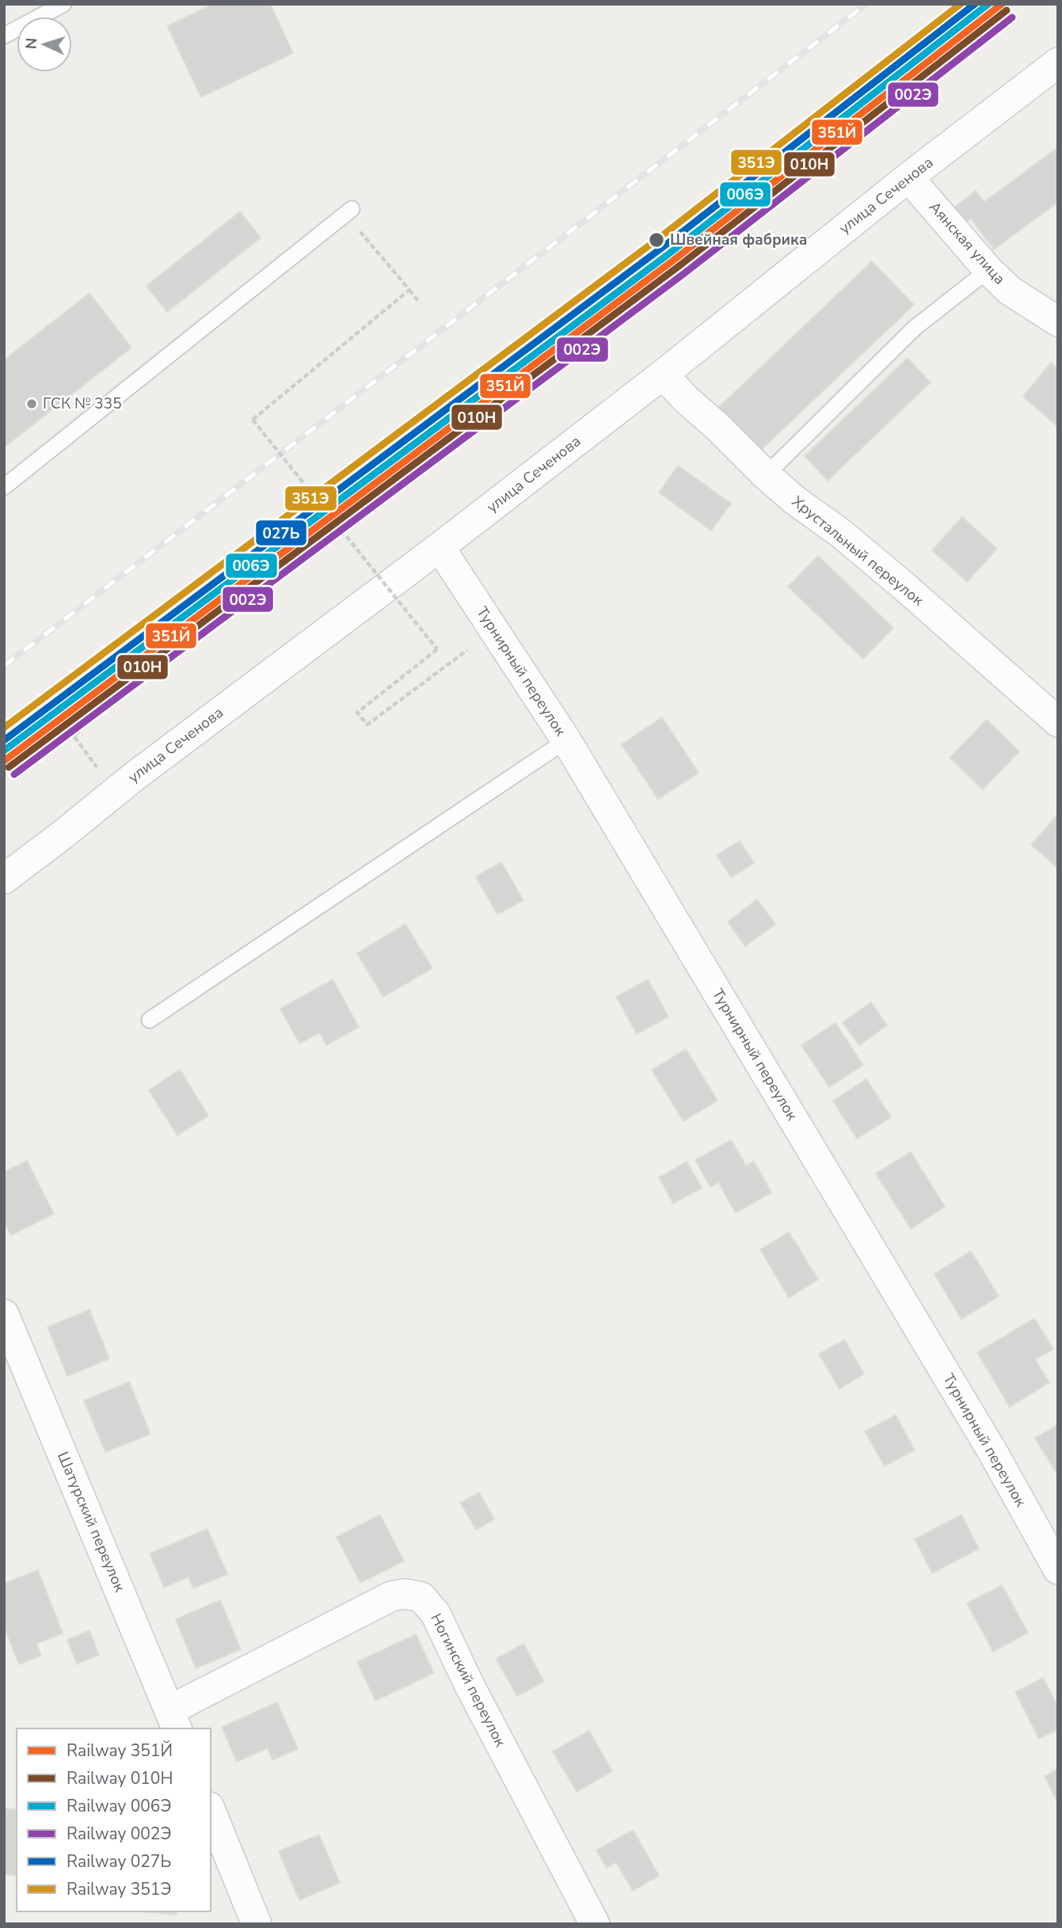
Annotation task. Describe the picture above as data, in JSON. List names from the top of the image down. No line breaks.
{"streets":{"street":["улица Сеченова","Аянская улица","Хрустальный переулок","Турнирный переулок","Шатурский переулок","Ногинский переулок"]},"crossings":[["улица Сеченова","Аянская улица"],["улица Сеченова","Хрустальный переулок"],["улица Сеченова","Турнирный переулок"],["Шатурский переулок","Ногинский переулок"]],"places":["Швейная фабрика","ГСК № 335"],"lines":["rail line 351Й","rail line 006Э","rail line 027Ь","rail line 351Э","rail line 010Н","rail line 002Э"],"legend":["Railway 351Й","Railway 010Н","Railway 006Э","Railway 002Э","Railway 027Ь","Railway 351Э"],"north":"left"}
